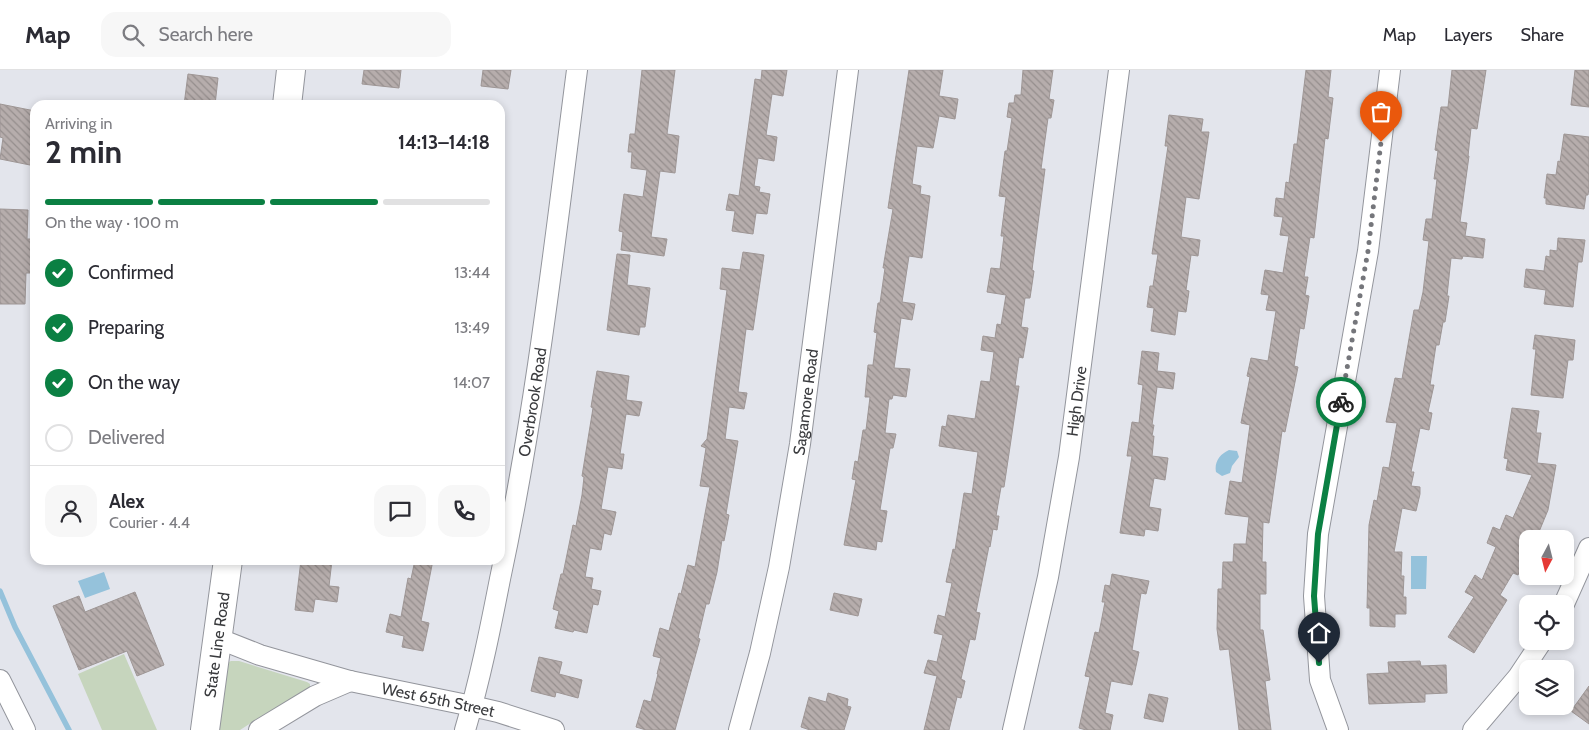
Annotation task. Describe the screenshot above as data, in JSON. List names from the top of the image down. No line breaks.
{"streets":{"main road":["State Line Road"],"street":["Overbrook Road","Sagamore Road","High Drive","West 65th Street"]},"crossings":[["Overbrook Road","West 65th Street"],["State Line Road","West 65th Street"]],"north":"bottom","page":{"header":"Map","search":"Search here","nav":["Map","Layers","Share"],"heading":["2 min","Arriving in","14:13–14:18"],"panel":["Alex","Courier · 4.4"],"bar":"On the way · 100 m","list":[["Confirmed","13:44"],["Preparing","13:49"],["On the way","14:07"],"Delivered"]}}
